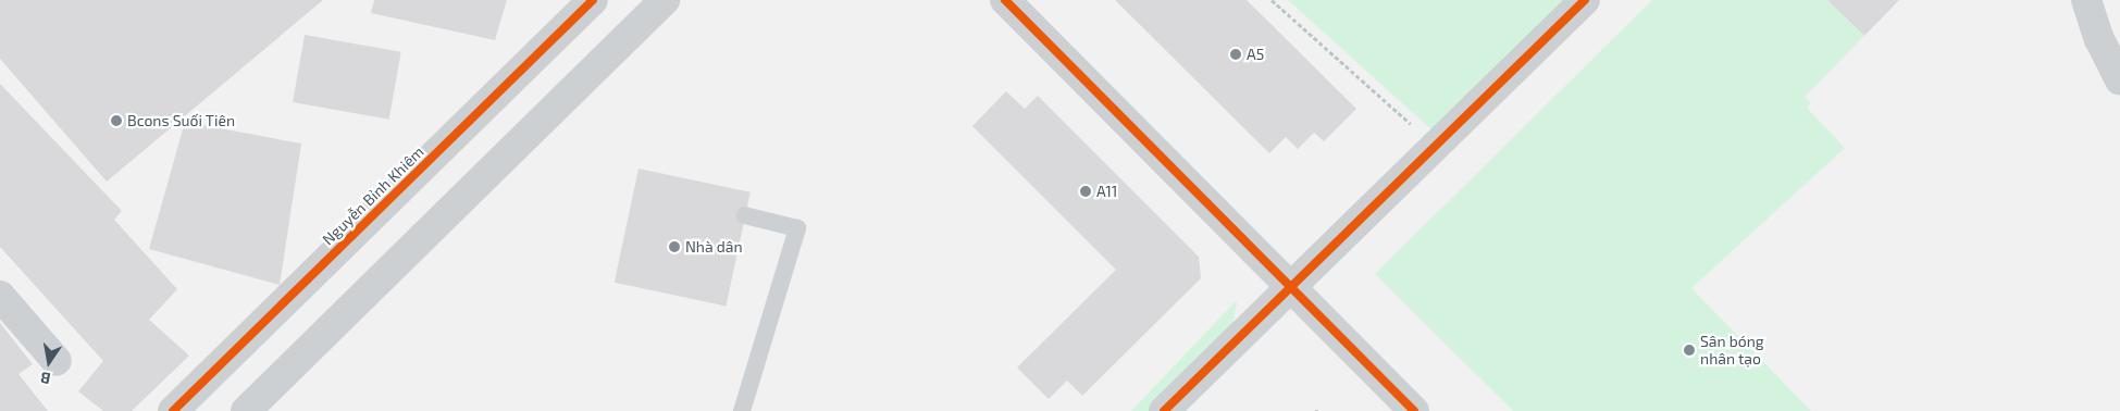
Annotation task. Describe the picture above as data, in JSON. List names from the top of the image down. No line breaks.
{"streets":{"street":["Nguyễn Bỉnh Khiêm"]},"places":["A5","Bcons Suối Tiên","A11","Nhà dân","Sân bóng nhân tạo"],"north":"bottom"}
